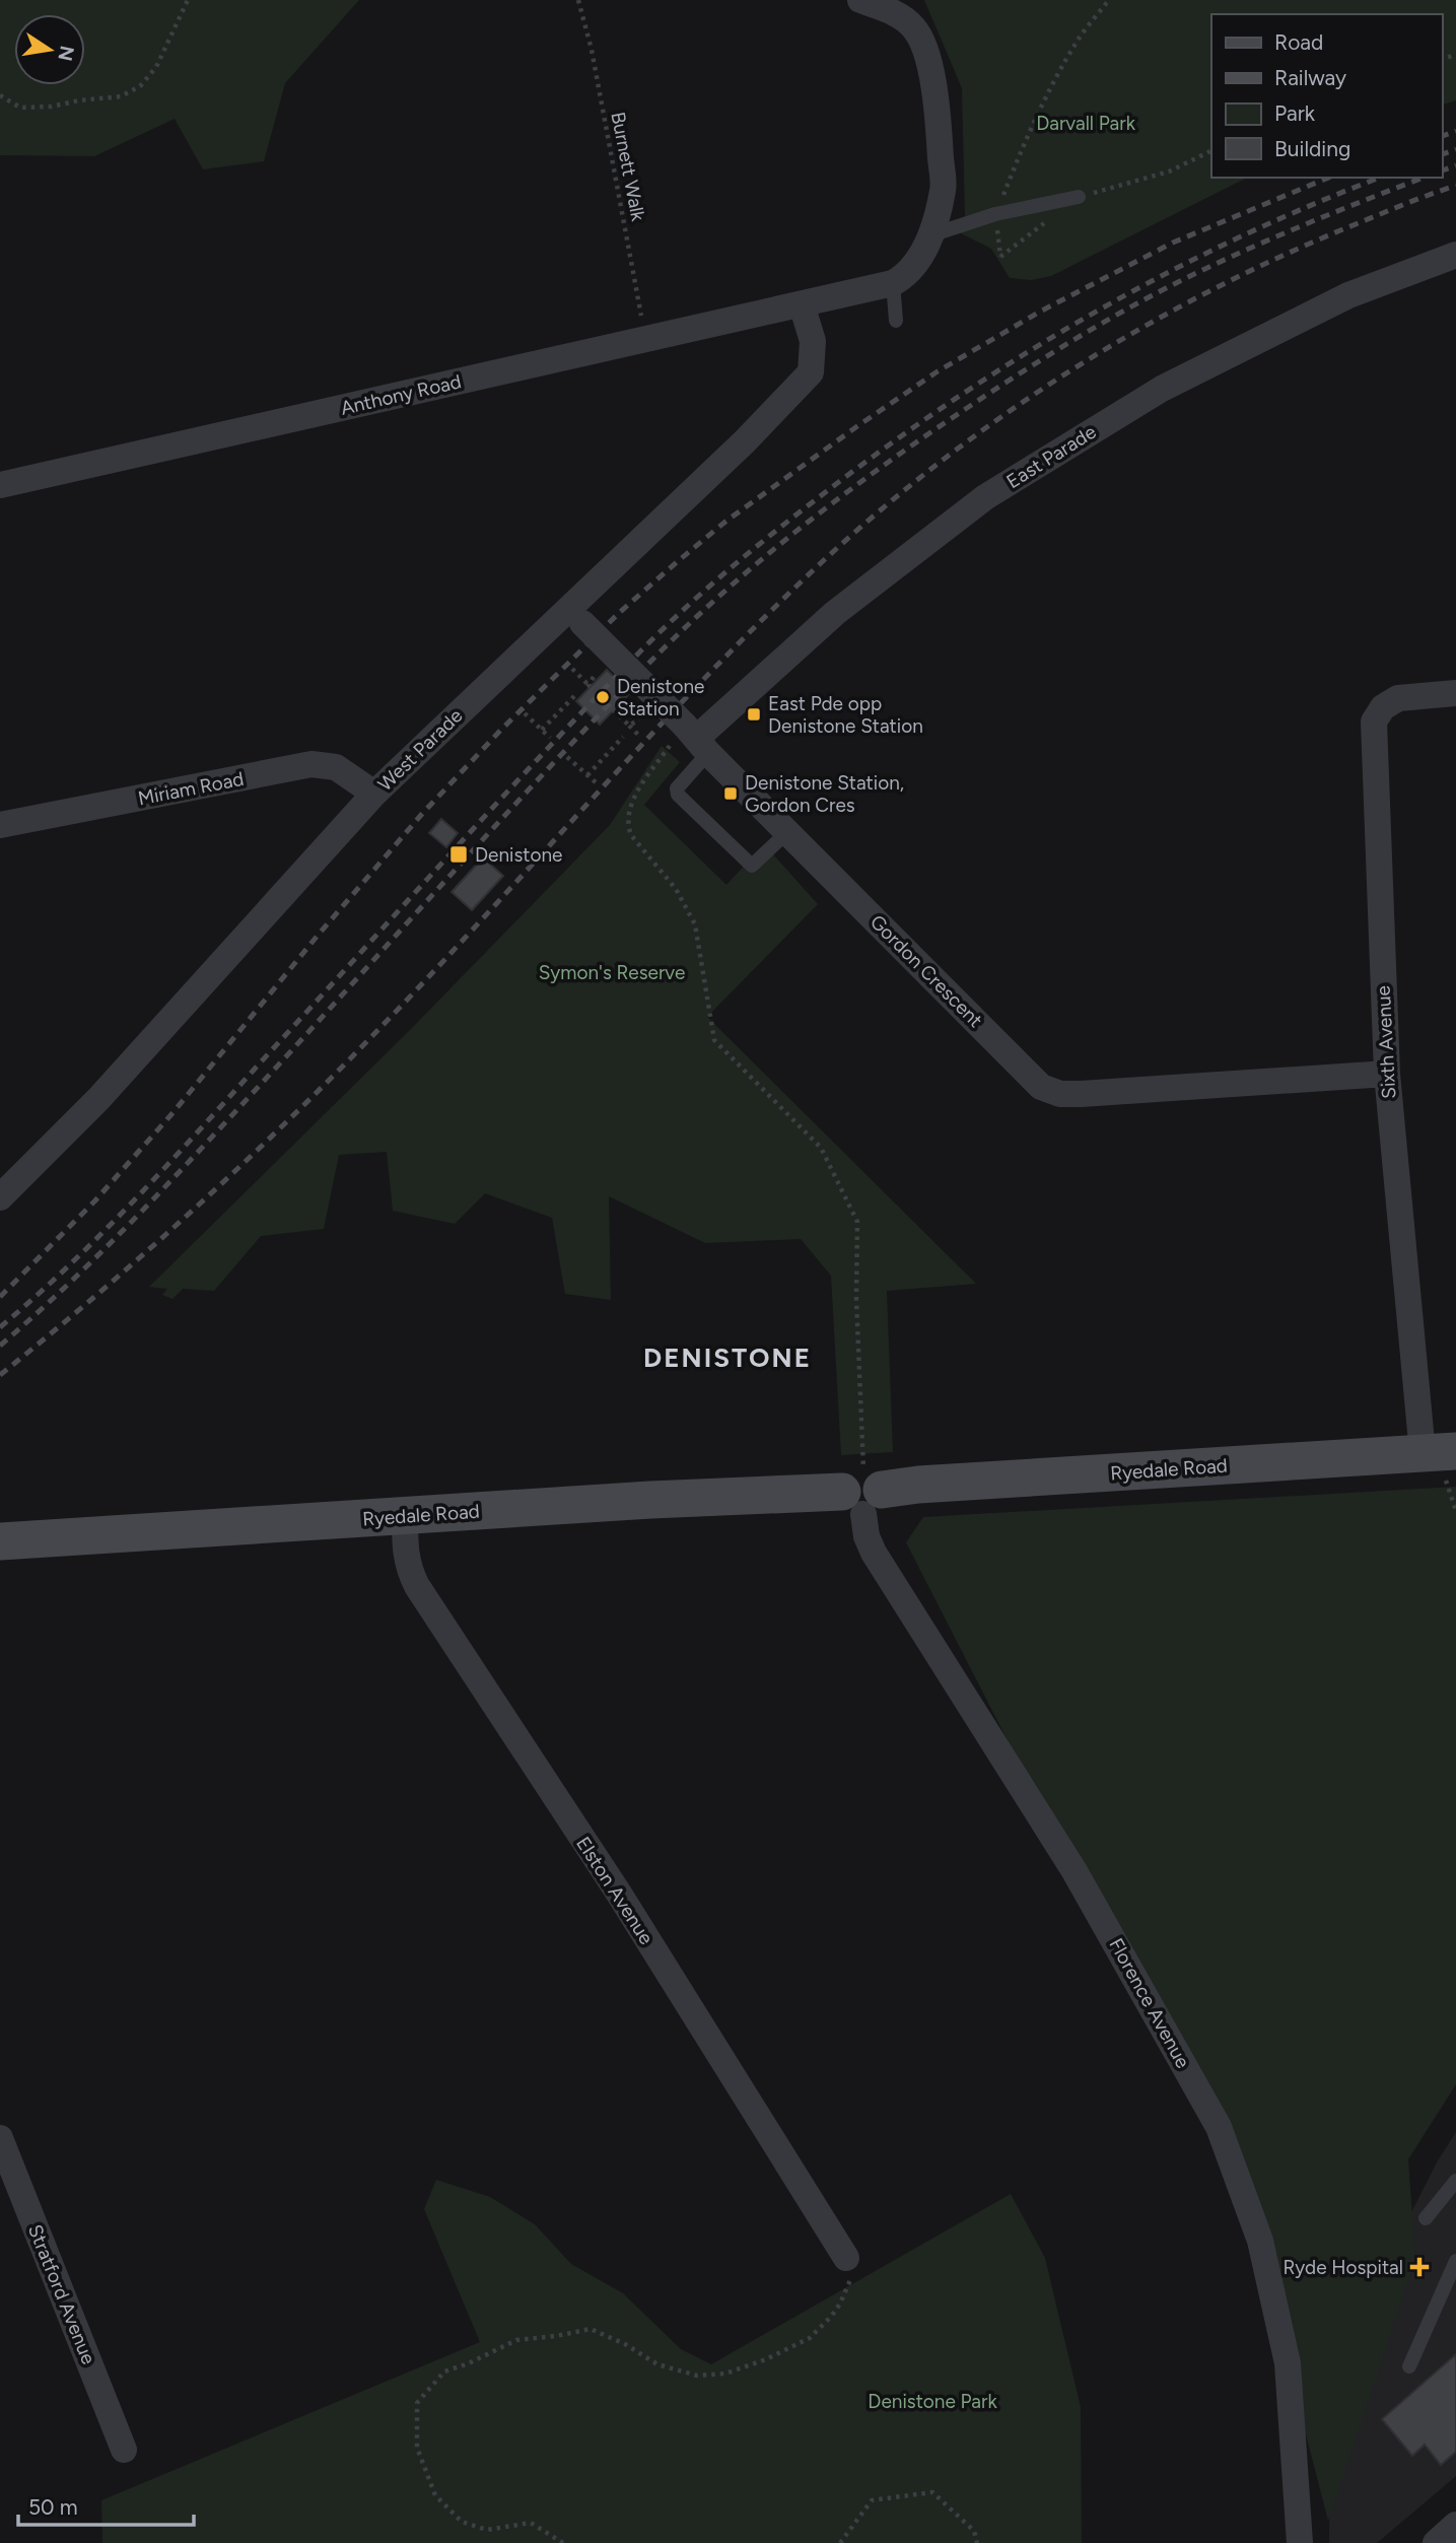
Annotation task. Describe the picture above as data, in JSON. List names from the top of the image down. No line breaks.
{"streets":{"street":["Anthony Road","East Parade","West Parade","Miriam Road","Gordon Crescent","Sixth Avenue","Ryedale Road","Elston Avenue","Florence Avenue","Stratford Avenue"],"path":["Burnett Walk"]},"crossings":[["Burnett Walk","Anthony Road"],["Anthony Road","West Parade"],["East Parade","Gordon Crescent"],["West Parade","Miriam Road"],["West Parade","Gordon Crescent"],["Gordon Crescent","Sixth Avenue"],["Sixth Avenue","Ryedale Road"],["Ryedale Road","Elston Avenue"],["Ryedale Road","Florence Avenue"]],"districts":["DENISTONE"],"parks":["Darvall Park","Symon's Reserve","Denistone Park"],"places":{"other":["Denistone Station"],"transit":["East Pde opp Denistone Station","Denistone Station, Gordon Cres","Denistone"],"health":["Ryde Hospital"]},"legend":["Road","Railway","Park","Building"],"scale_bar":"50 m","north":"right"}
